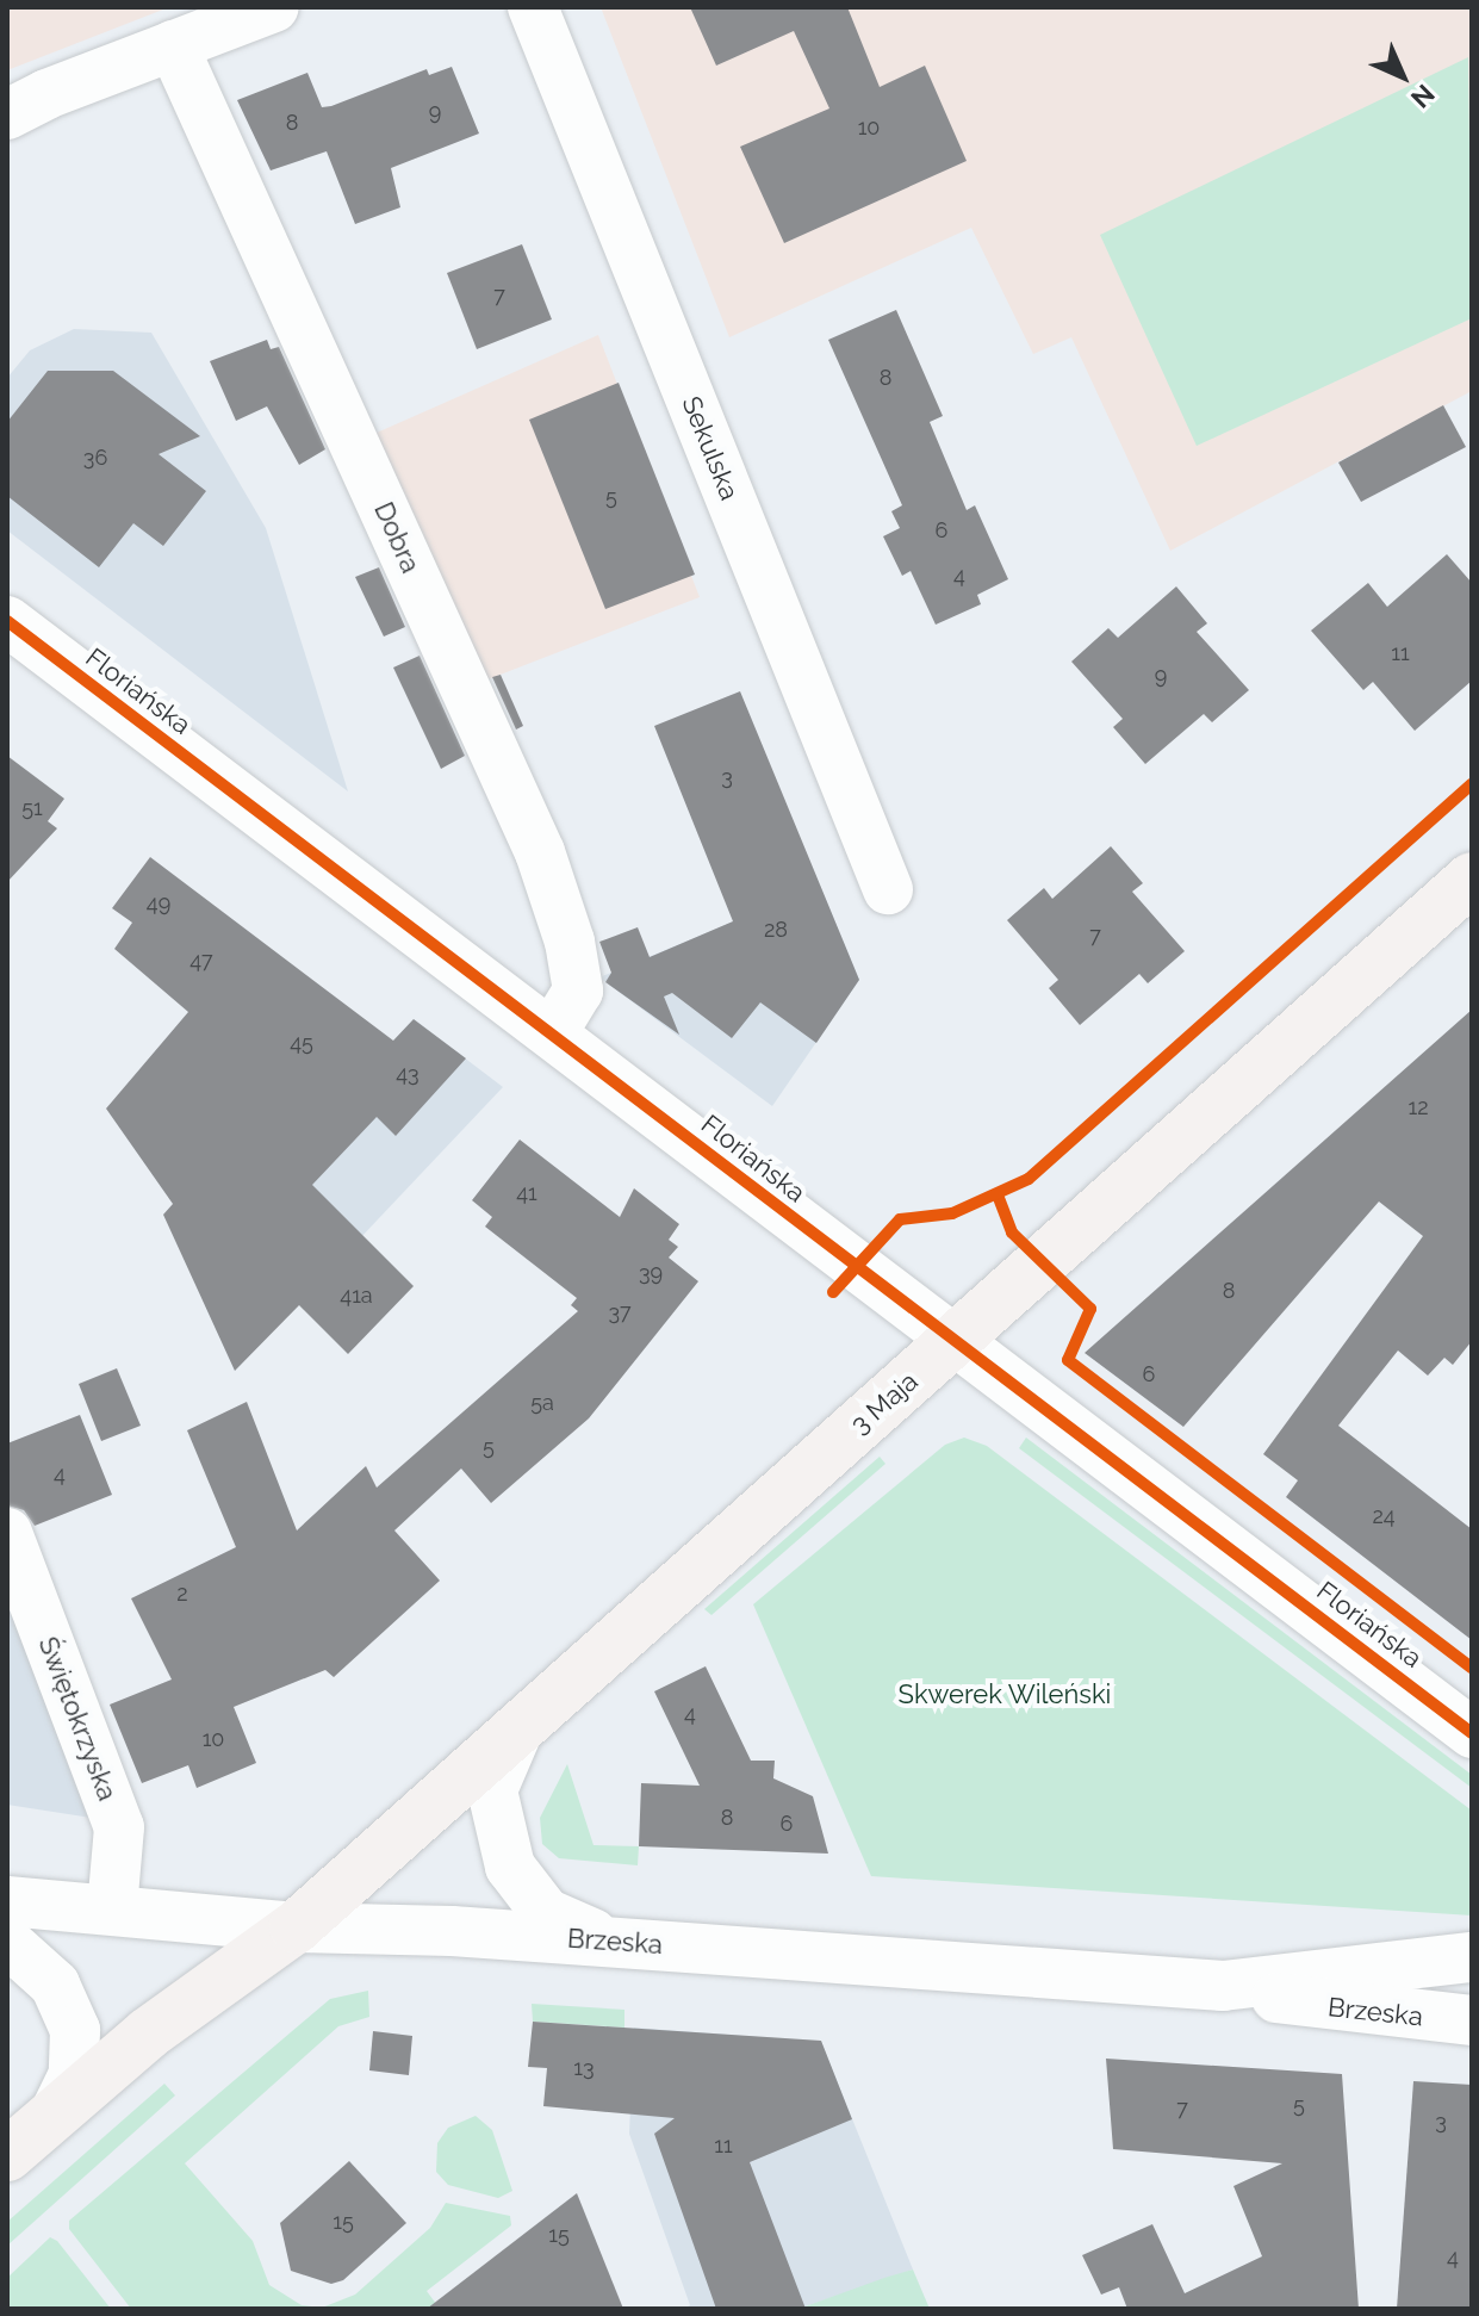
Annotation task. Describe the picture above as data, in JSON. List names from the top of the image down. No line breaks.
{"streets":{"main road":["3 Maja"],"street":["Sekulska","Dobra","Floriańska","Świętokrzyska","Brzeska"]},"crossings":[["Dobra","Floriańska"],["Floriańska","3 Maja"],["3 Maja","Brzeska"],["Świętokrzyska","Brzeska"]],"parks":["Skwerek Wileński"],"house_numbers":["9","8","10","7","8","36","5","6","4","11","9","3","51","49","28","7","47","45","43","12","41","39","8","41a","37","6","5a","5","4","24","2","4","10","8","6","13","5","7","3","11","15","15","4"],"north":"bottom right"}
